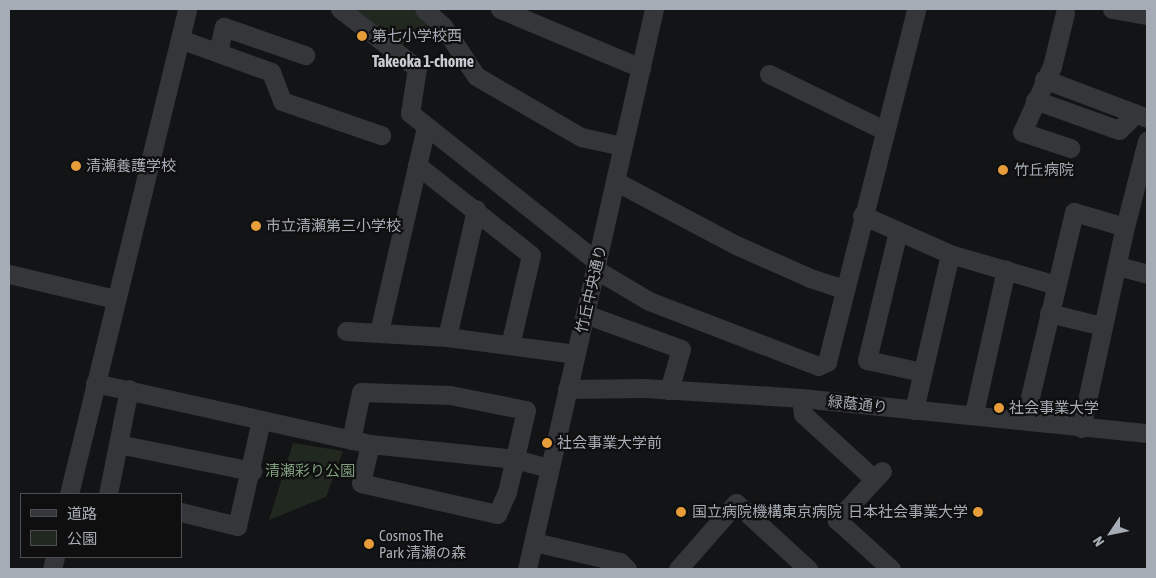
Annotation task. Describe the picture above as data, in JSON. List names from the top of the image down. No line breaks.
{"streets":{"street":["竹丘中央通り","緑蔭通り"]},"crossings":[["竹丘中央通り","緑蔭通り"]],"districts":["Takeoka 1-chome"],"parks":["清瀬彩り公園"],"places":["第七小学校西","清瀬養護学校","竹丘病院","市立清瀬第三小学校","社会事業大学","社会事業大学前","国立病院機構東京病院","日本社会事業大学","Cosmos The Park 清瀬の森"],"legend":["道路","公園"],"north":"bottom left"}
